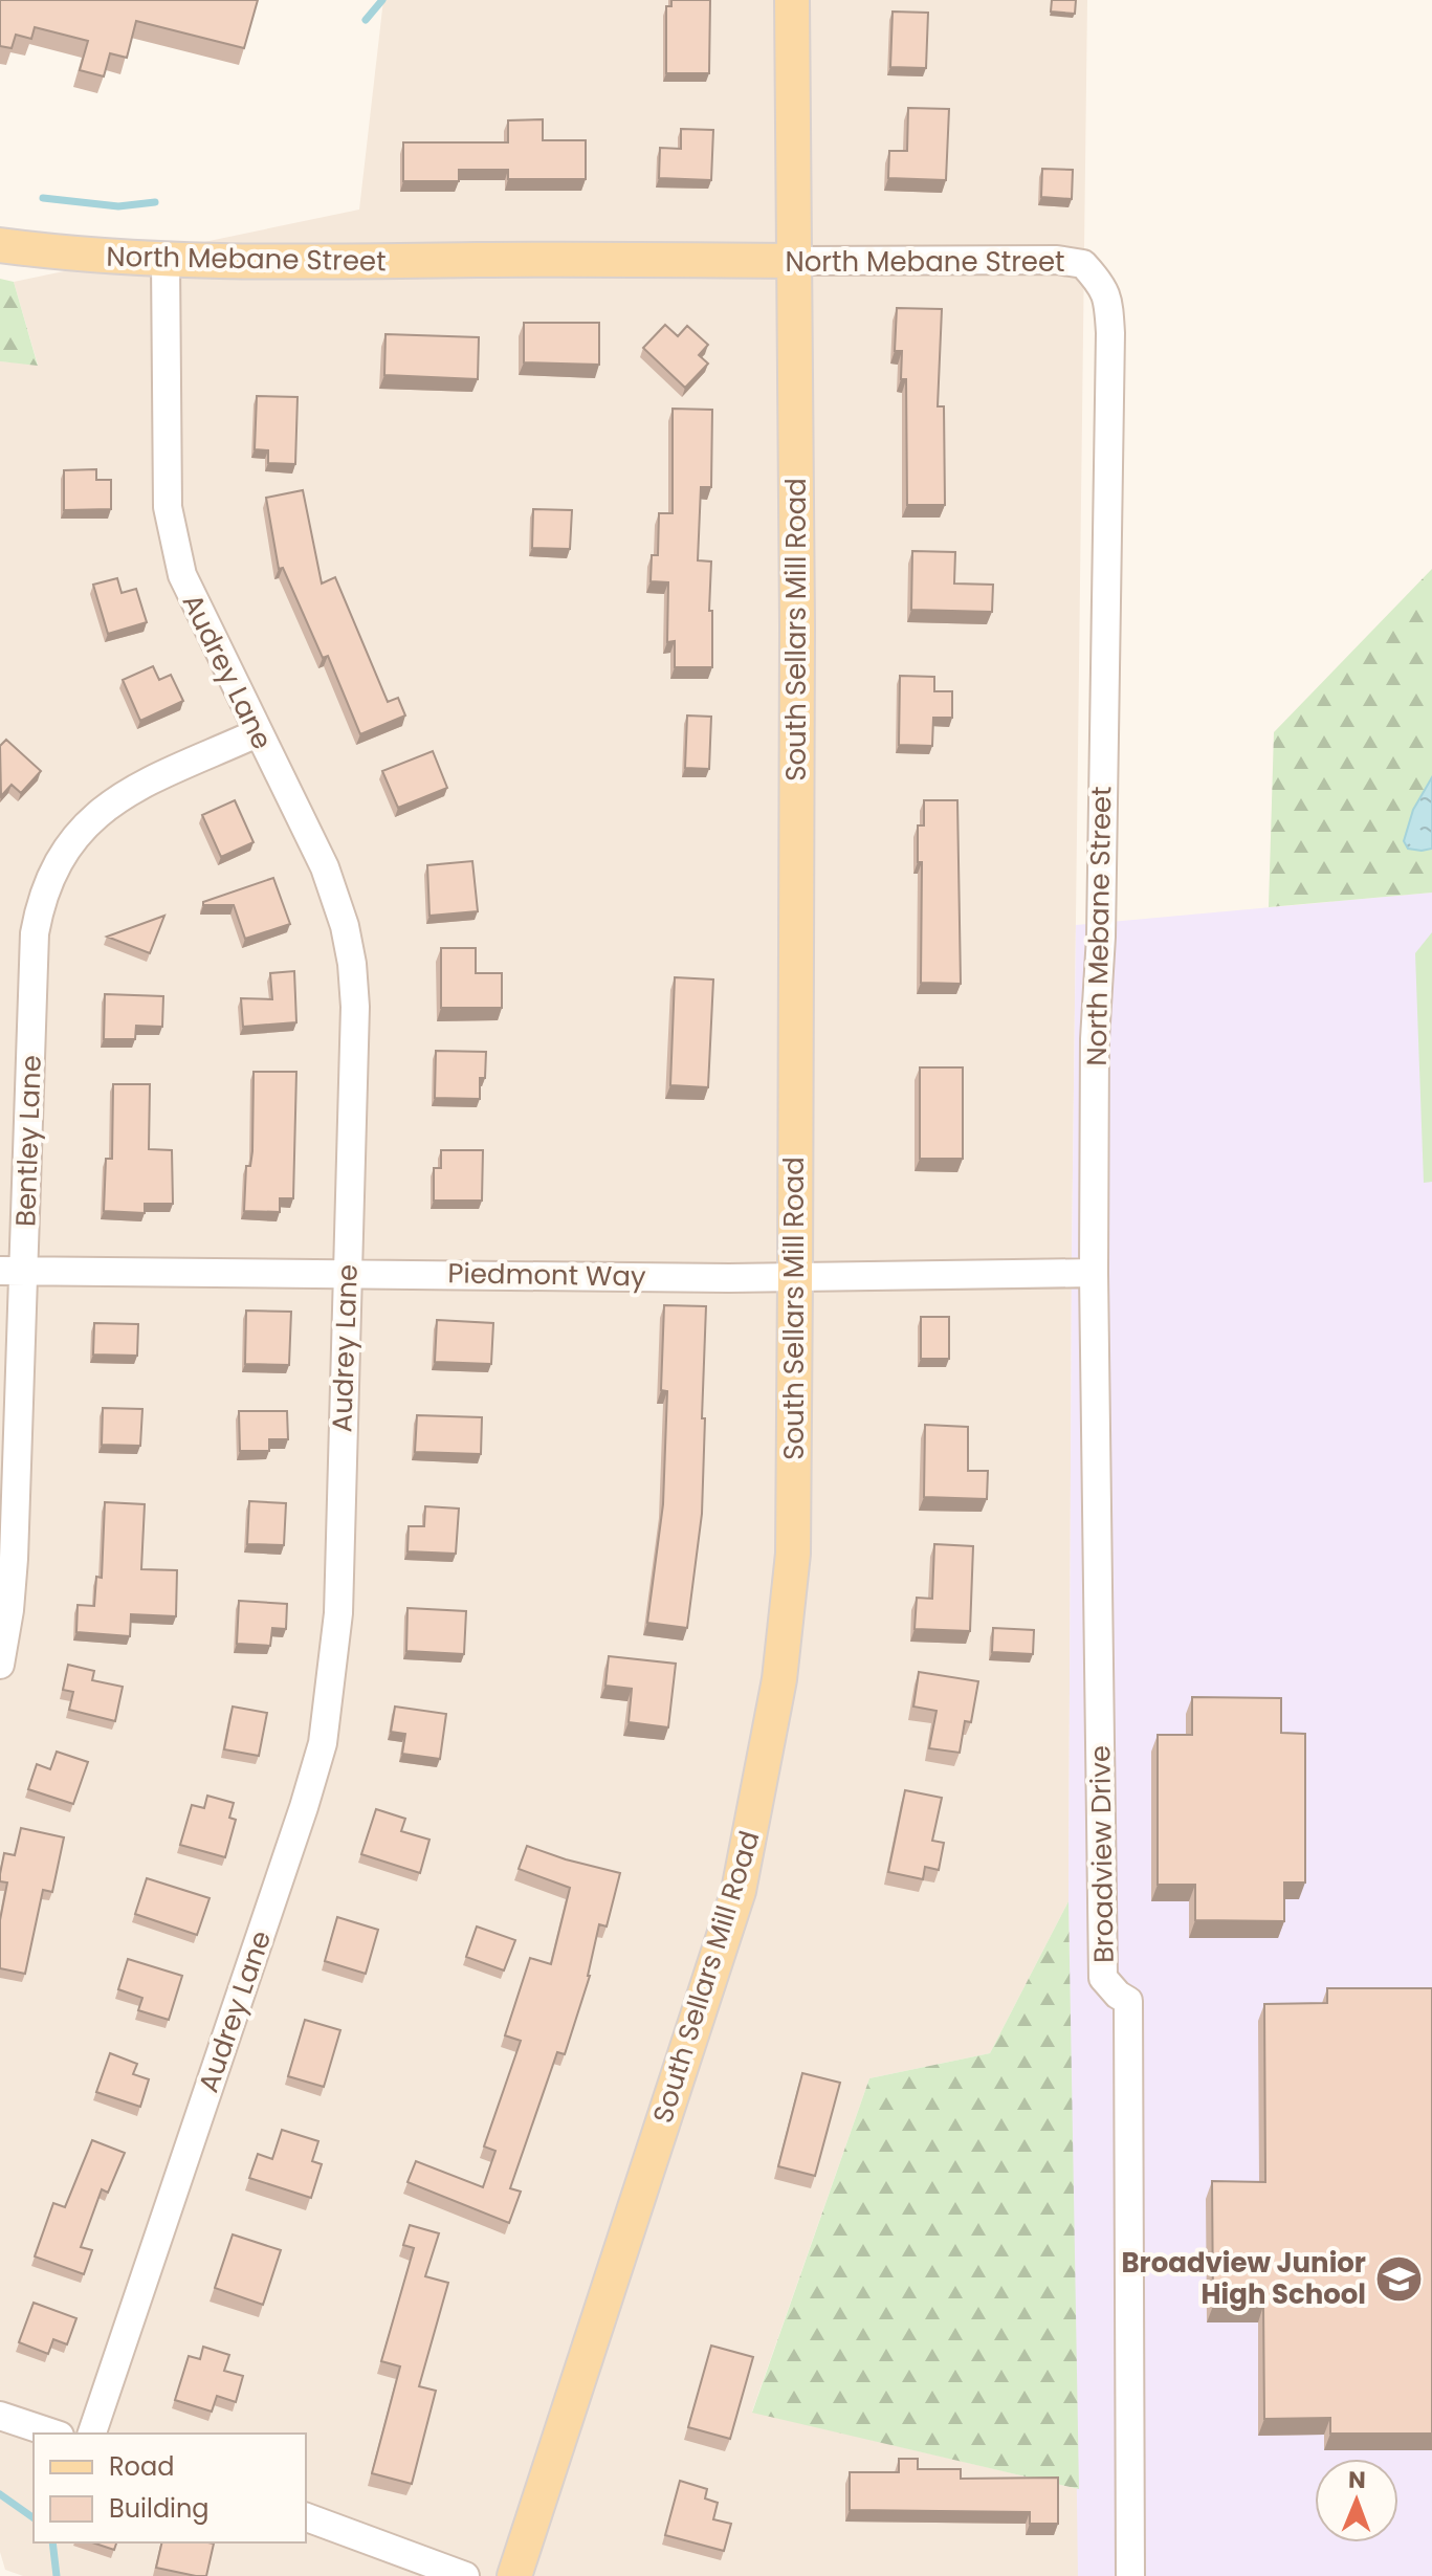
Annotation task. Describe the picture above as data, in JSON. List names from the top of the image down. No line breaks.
{"streets":{"main road":["North Mebane Street","South Sellars Mill Road"],"street":["Audrey Lane","Bentley Lane","Piedmont Way","Broadview Drive"]},"crossings":[["North Mebane Street","South Sellars Mill Road"],["North Mebane Street","Audrey Lane"],["North Mebane Street","Piedmont Way"],["North Mebane Street","Broadview Drive"],["South Sellars Mill Road","Piedmont Way"],["Audrey Lane","Bentley Lane"],["Audrey Lane","Piedmont Way"],["Bentley Lane","Piedmont Way"],["Piedmont Way","Broadview Drive"]],"places":{"school or university":["Broadview Junior High School"]},"legend":["Road","Building"],"north":"top"}
